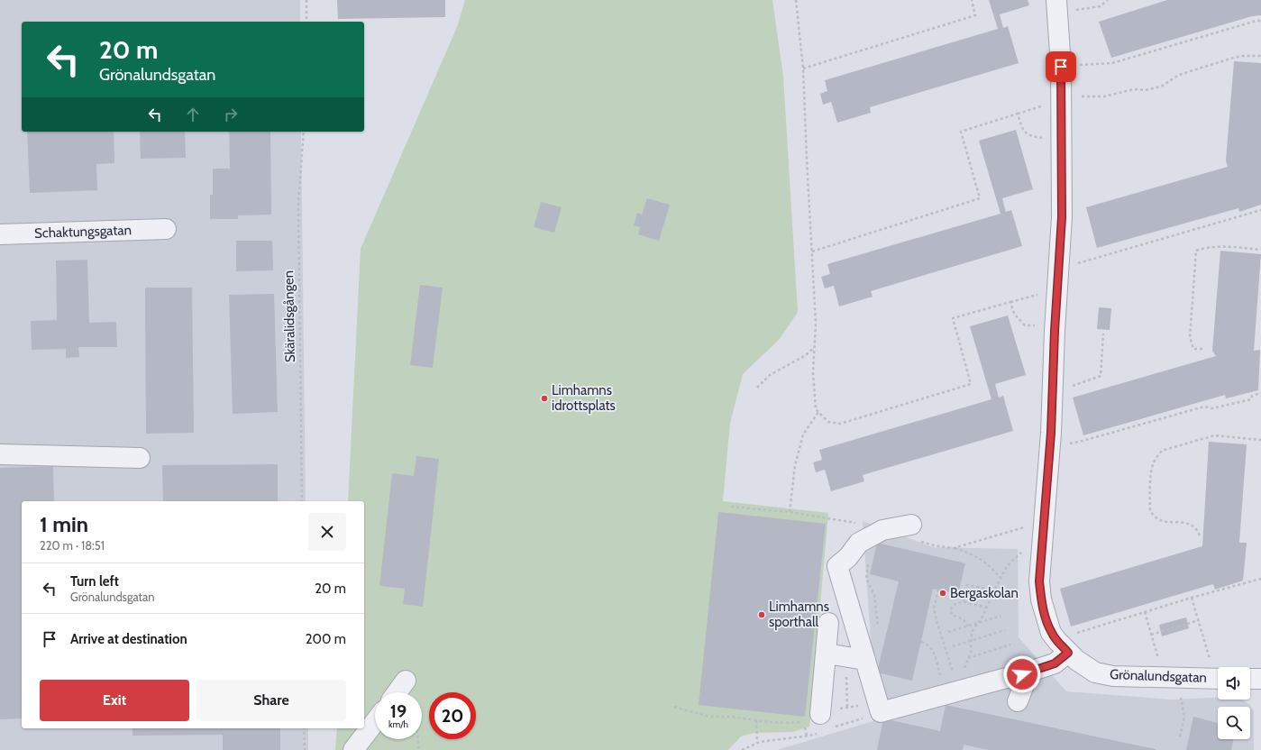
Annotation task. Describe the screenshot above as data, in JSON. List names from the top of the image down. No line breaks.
{"streets":{"street":["Schaktungsgatan","Grönalundsgatan"],"path":["Skäralidsgången"]},"places":["Limhamns idrottsplats","Bergaskolan","Limhamns sporthall"],"page":{"turn":["20 m","Grönalundsgatan"],"heading":["1 min","220 m · 18:51"],"list":[{"name":"Turn left","note":"Grönalundsgatan","value":"20 m"},{"name":"Arrive at destination","value":"200 m"}],"buttons":["Exit","Share"],"speed":"19 km/h","limit":"20"}}
